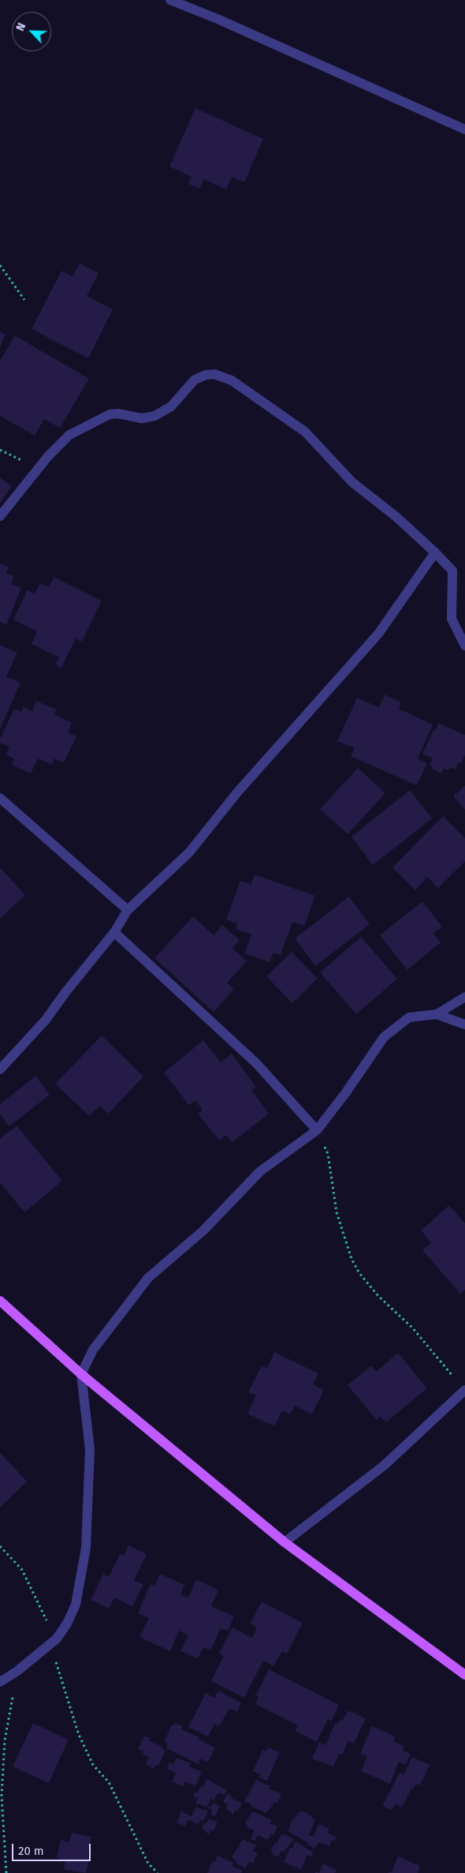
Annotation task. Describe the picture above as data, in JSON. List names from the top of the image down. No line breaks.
{"scale_bar":"20 m","north":"top left"}
